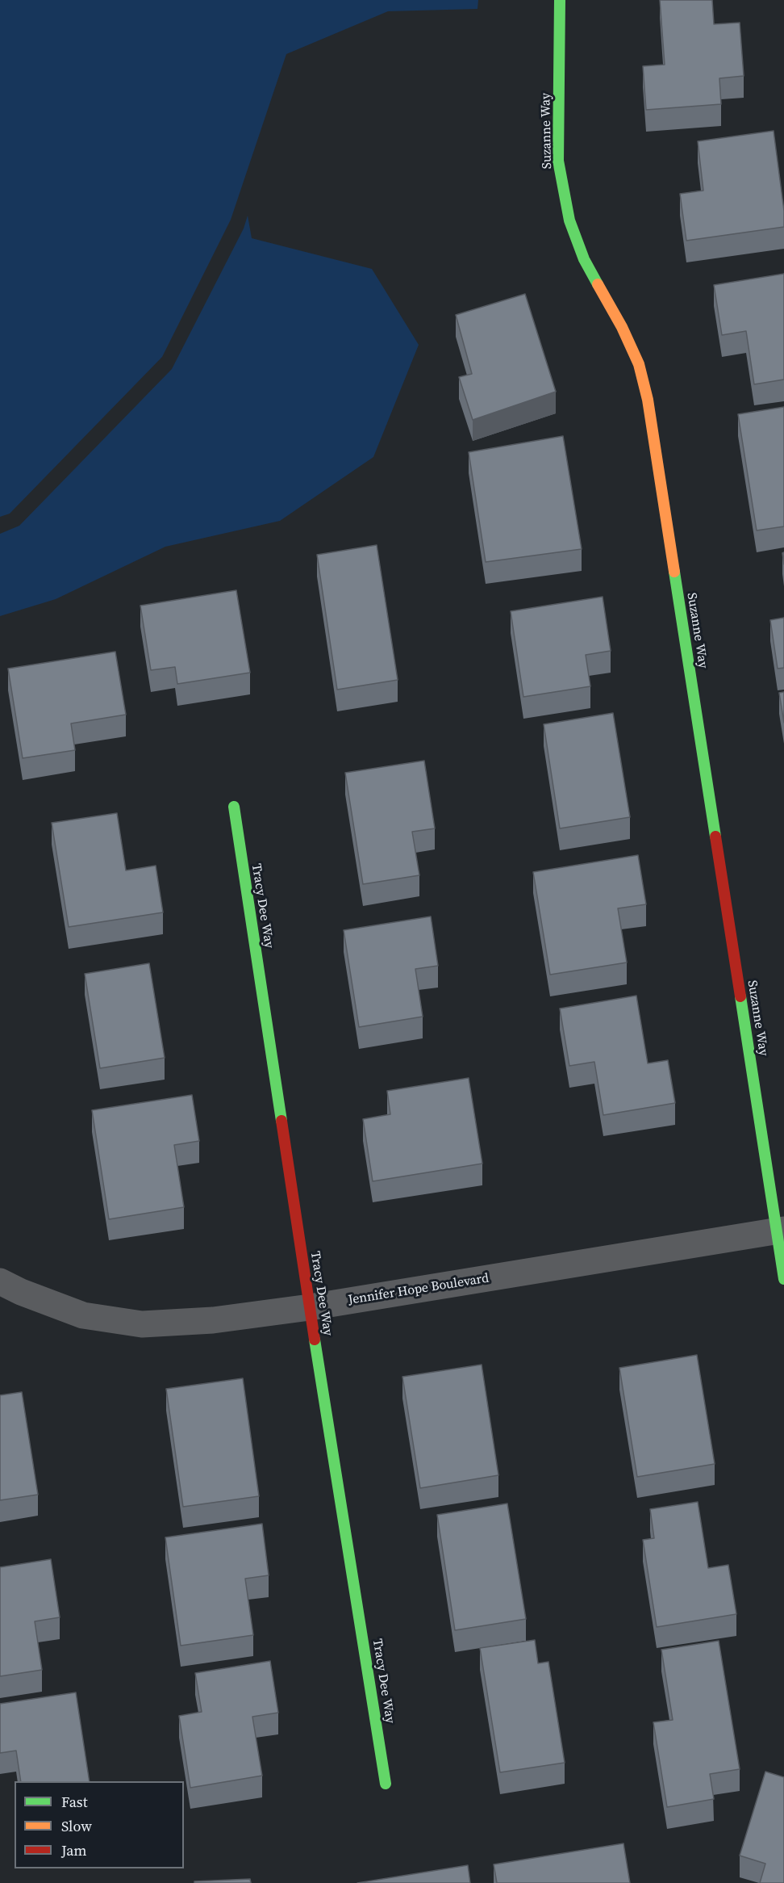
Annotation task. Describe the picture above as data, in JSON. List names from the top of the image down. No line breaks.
{"streets":{"street":["Suzanne Way","Tracy Dee Way","Jennifer Hope Boulevard"]},"crossings":[["Suzanne Way","Jennifer Hope Boulevard"],["Tracy Dee Way","Jennifer Hope Boulevard"]],"legend":["Fast","Slow","Jam"]}
